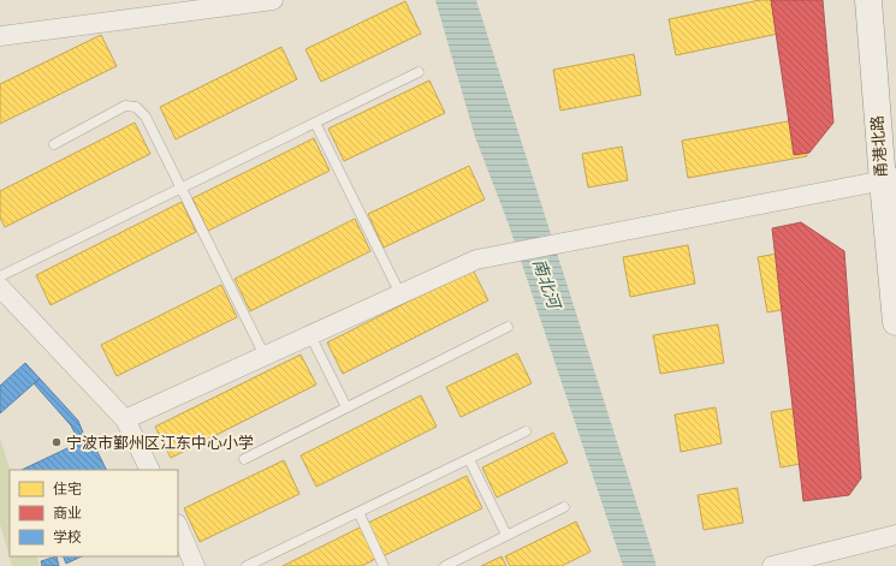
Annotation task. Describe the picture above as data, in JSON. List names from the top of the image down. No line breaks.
{"streets":{"main road":["甬港北路"]},"water":["南北河"],"places":["宁波市鄞州区江东中心小学"],"legend":["住宅","商业","学校"]}
